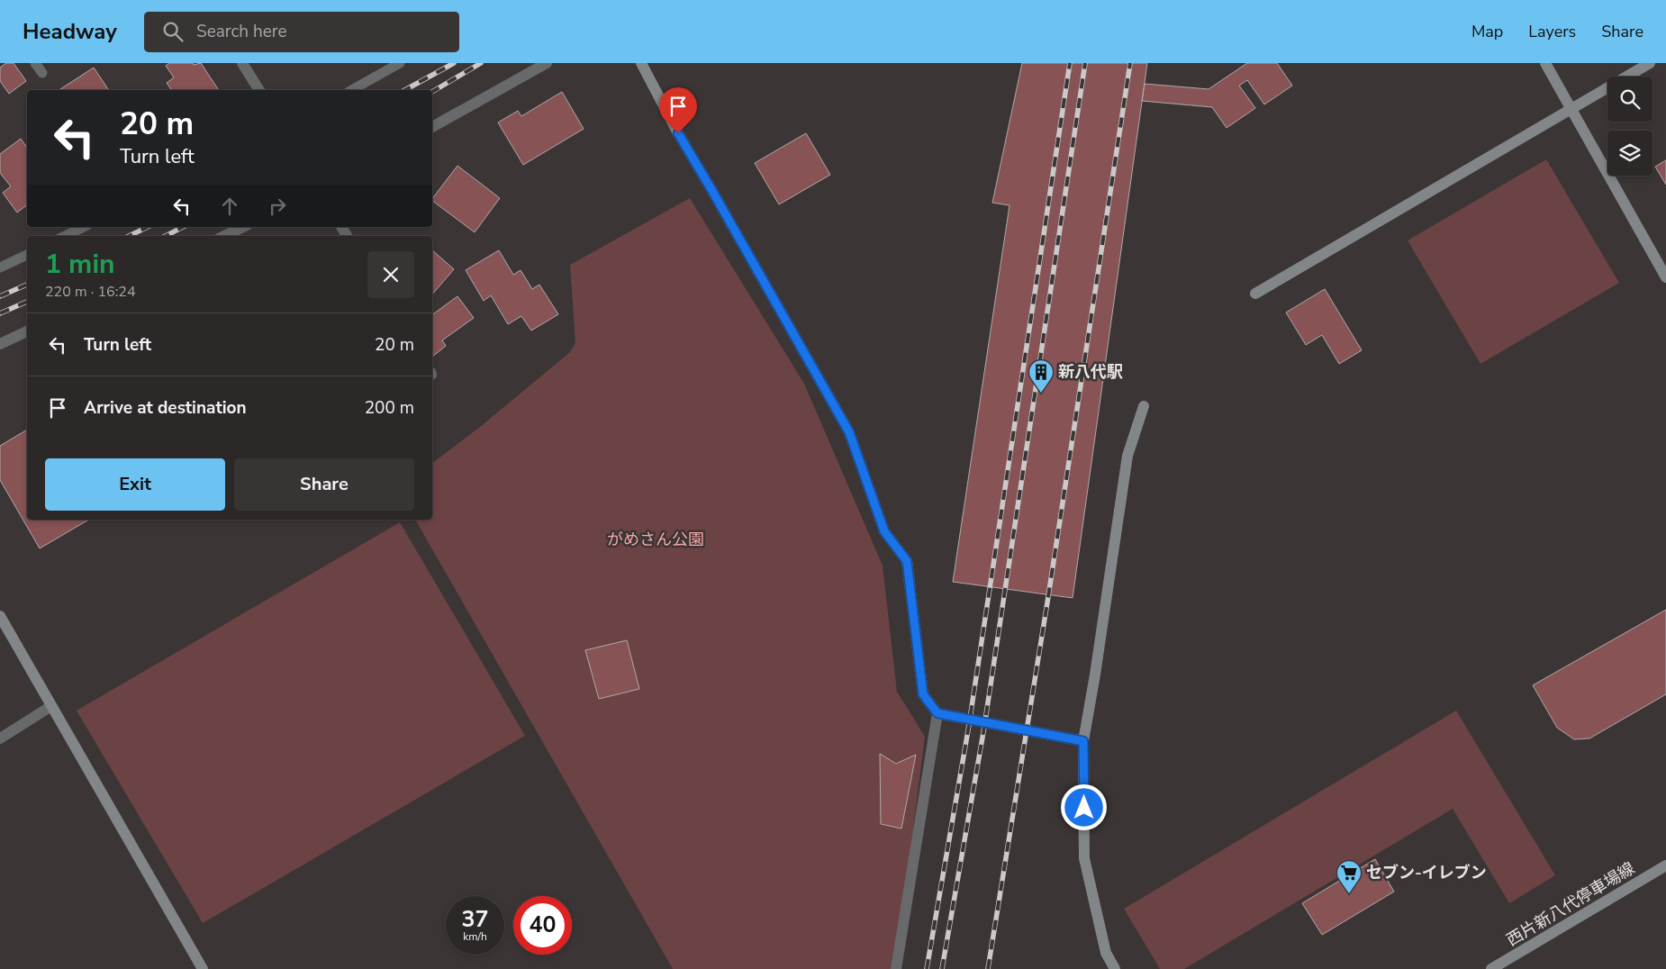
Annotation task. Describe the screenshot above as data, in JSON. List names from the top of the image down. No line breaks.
{"streets":{"street":["西片新八代停車場線"]},"parks":["がめさん公園"],"places":{"building":["新八代駅"],"supermarket":["セブン-イレブン"]},"page":{"header":"Headway","search":"Search here","nav":["Map","Layers","Share"],"turn":["20 m","Turn left"],"heading":["1 min","220 m · 16:24"],"list":[{"name":"Turn left","value":"20 m"},{"name":"Arrive at destination","value":"200 m"}],"buttons":["Exit","Share"],"speed":"37 km/h","limit":"40"}}
